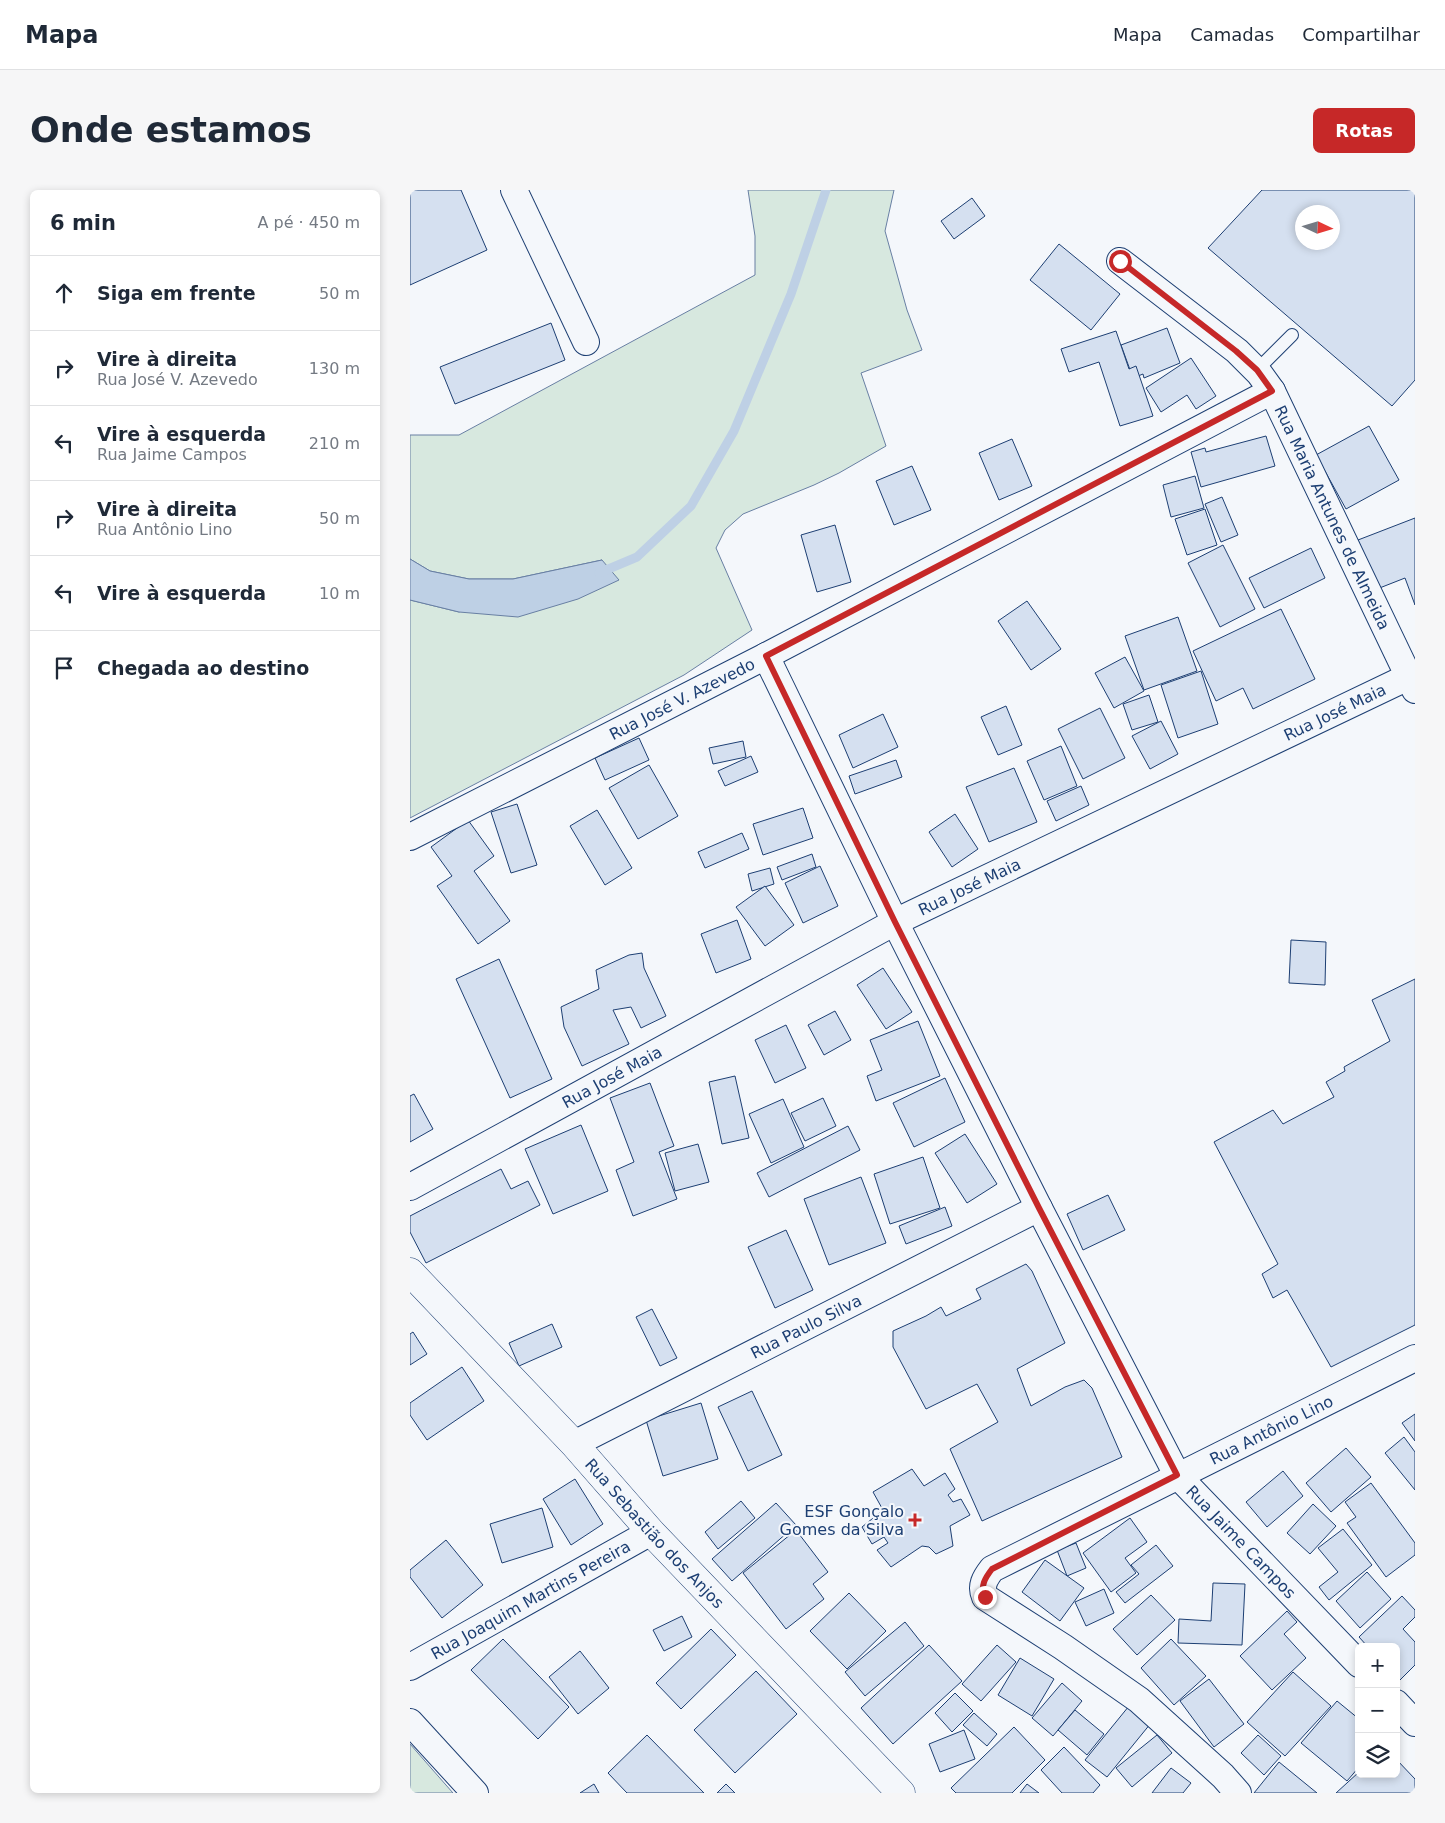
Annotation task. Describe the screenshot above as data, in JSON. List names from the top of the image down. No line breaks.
{"streets":{"street":["Rua Maria Antunes de Almeida","Rua José V. Azevedo","Rua José Maia","Rua Paulo Silva","Rua Antônio Lino","Rua Sebastião dos Anjos","Rua Jaime Campos","Rua Joaquim Martins Pereira"]},"crossings":[["Rua Maria Antunes de Almeida","Rua José V. Azevedo"],["Rua Maria Antunes de Almeida","Rua José Maia"],["Rua José V. Azevedo","Rua Jaime Campos"],["Rua José Maia","Rua Jaime Campos"],["Rua Paulo Silva","Rua Sebastião dos Anjos"],["Rua Paulo Silva","Rua Jaime Campos"],["Rua Antônio Lino","Rua Jaime Campos"],["Rua Sebastião dos Anjos","Rua Joaquim Martins Pereira"]],"places":{"health":["ESF Gonçalo Gomes da Silva"]},"north":"right","page":{"header":"Mapa","nav":["Mapa","Camadas","Compartilhar"],"buttons":"Rotas","title":"Onde estamos","heading":["6 min","A pé · 450 m"],"list":[["Siga em frente","50 m"],["Vire à direita","Rua José V. Azevedo","130 m"],["Vire à esquerda","Rua Jaime Campos","210 m"],["Vire à direita","Rua Antônio Lino","50 m"],["Vire à esquerda","10 m"],"Chegada ao destino"],"map_buttons":["+","−"]}}
